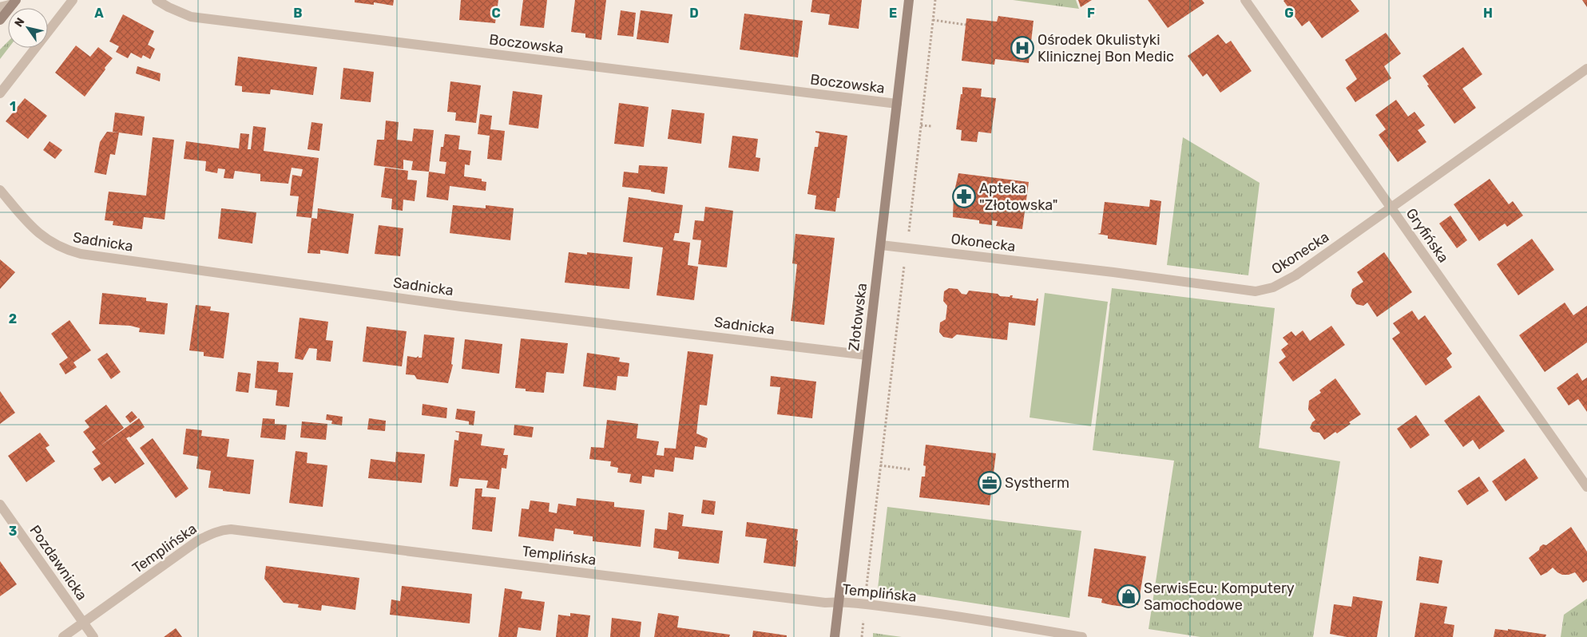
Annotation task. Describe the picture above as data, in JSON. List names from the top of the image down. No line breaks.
{"streets":{"street":["Boczowska","Gryfińska","Sadnicka","Okonecka","Złotowska","Templińska","Pozdawnicka"]},"crossings":[["Boczowska","Złotowska"],["Gryfińska","Okonecka"],["Sadnicka","Złotowska"],["Okonecka","Złotowska"],["Złotowska","Templińska"],["Templińska","Pozdawnicka"]],"places":{"hospital":["Ośrodek Okulistyki Klinicznej Bon Medic"],"pharmacy":["Apteka \"Złotowska\""],"office":["Systherm"],"shop":["SerwisEcu: Komputery Samochodowe"]},"north":"top left","grid":{"columns":["A","B","C","D","E","F","G","H"],"rows":["1","2","3"]}}
